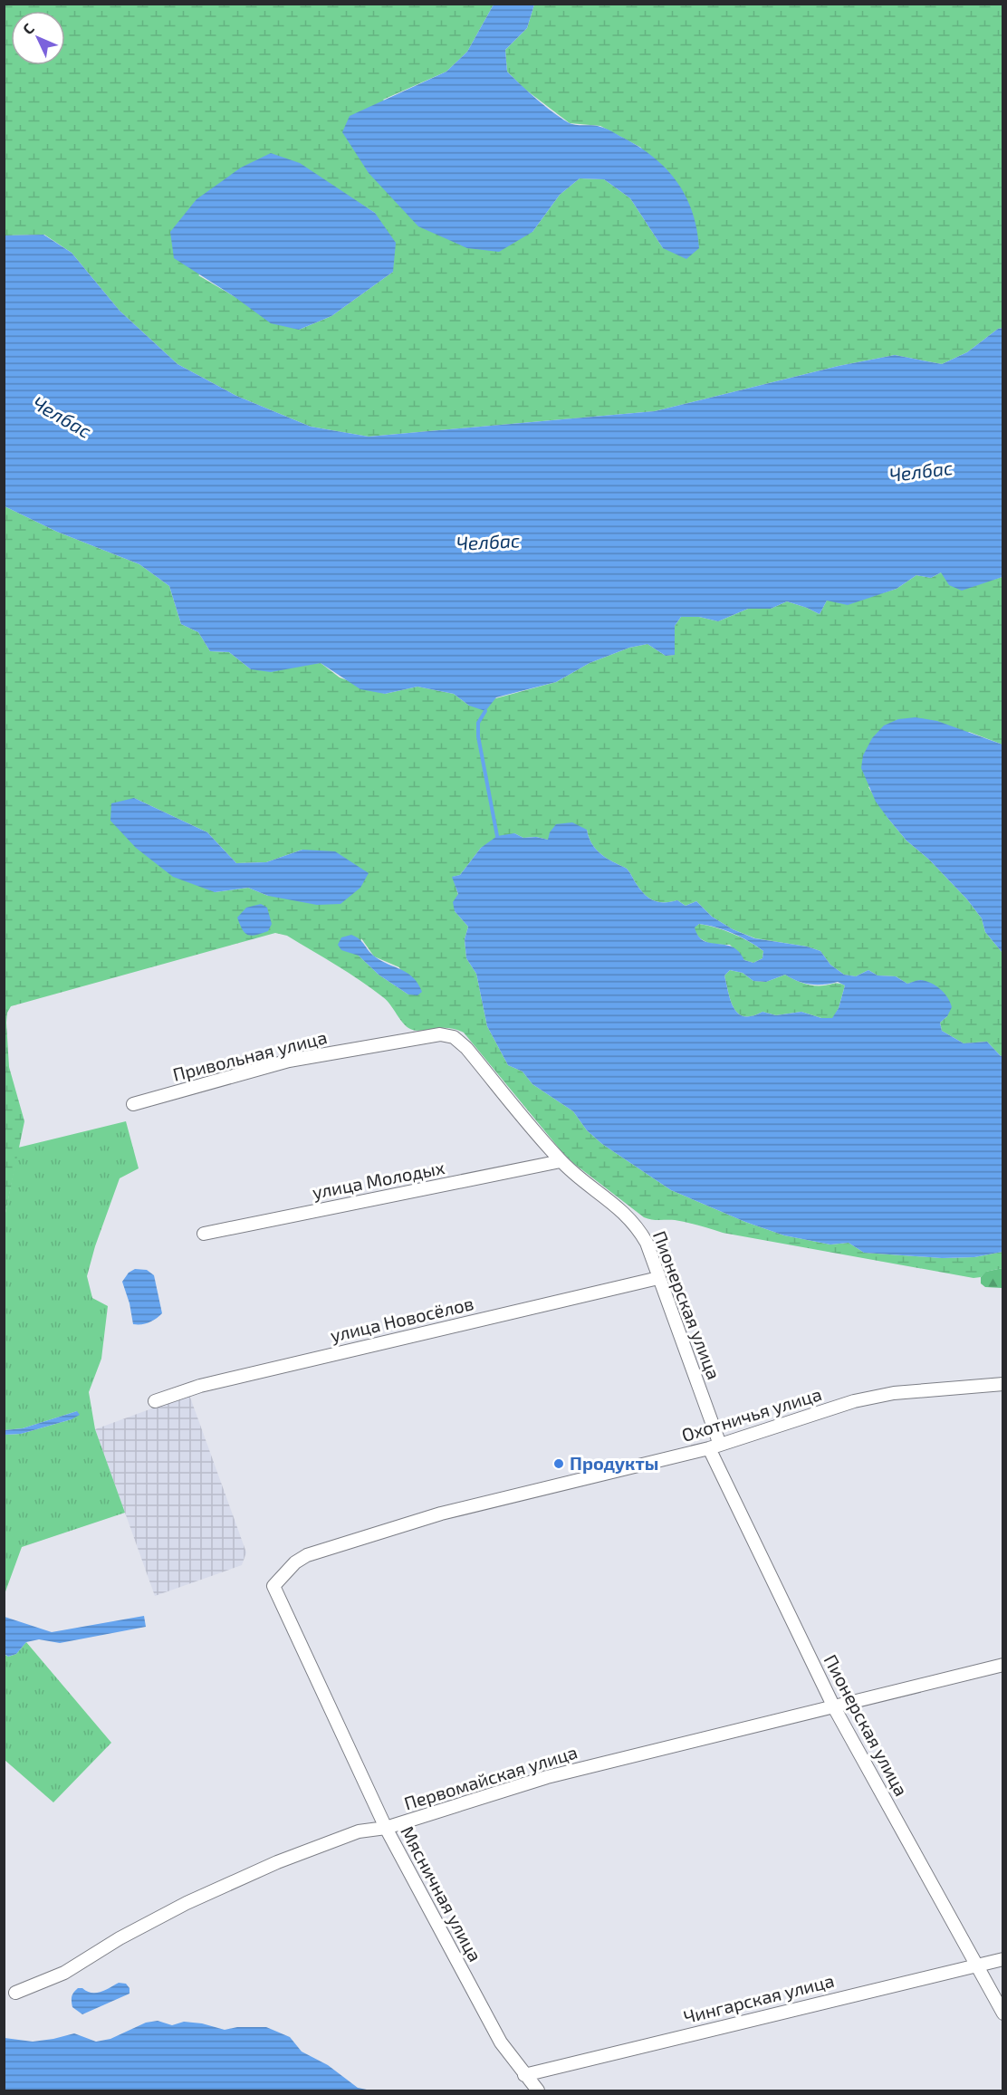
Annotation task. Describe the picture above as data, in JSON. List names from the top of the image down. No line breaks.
{"streets":{"street":["Привольная улица","улица Молодых","Пионерская улица","улица Новосёлов","Охотничья улица","Первомайская улица","Мясничная улица","Чингарская улица"]},"crossings":[["Привольная улица","Пионерская улица"],["улица Молодых","Пионерская улица"],["Пионерская улица","улица Новосёлов"],["Пионерская улица","Охотничья улица"],["Пионерская улица","Первомайская улица"],["Пионерская улица","Чингарская улица"],["Охотничья улица","Мясничная улица"],["Первомайская улица","Мясничная улица"],["Мясничная улица","Чингарская улица"]],"water":["Челбас"],"places":["Продукты"],"north":"top left"}
